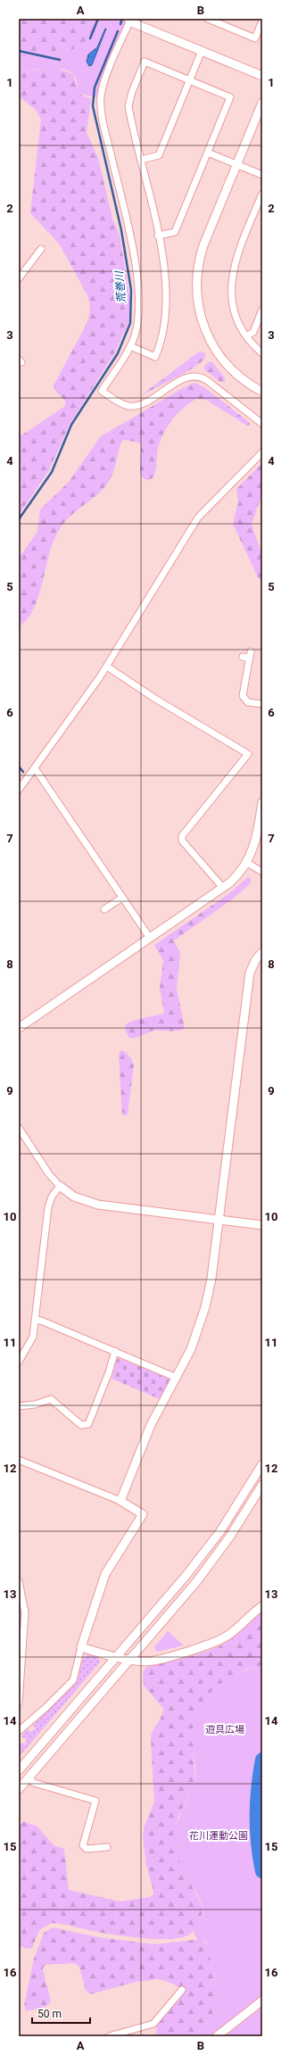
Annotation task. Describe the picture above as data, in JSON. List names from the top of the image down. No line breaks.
{"water":["荒巻川"],"parks":["遊具広場","花川運動公園"],"scale_bar":"50 m","grid":{"columns":["A","B"],"rows":["1","2","3","4","5","6","7","8","9","10","11","12","13","14","15","16"]}}
